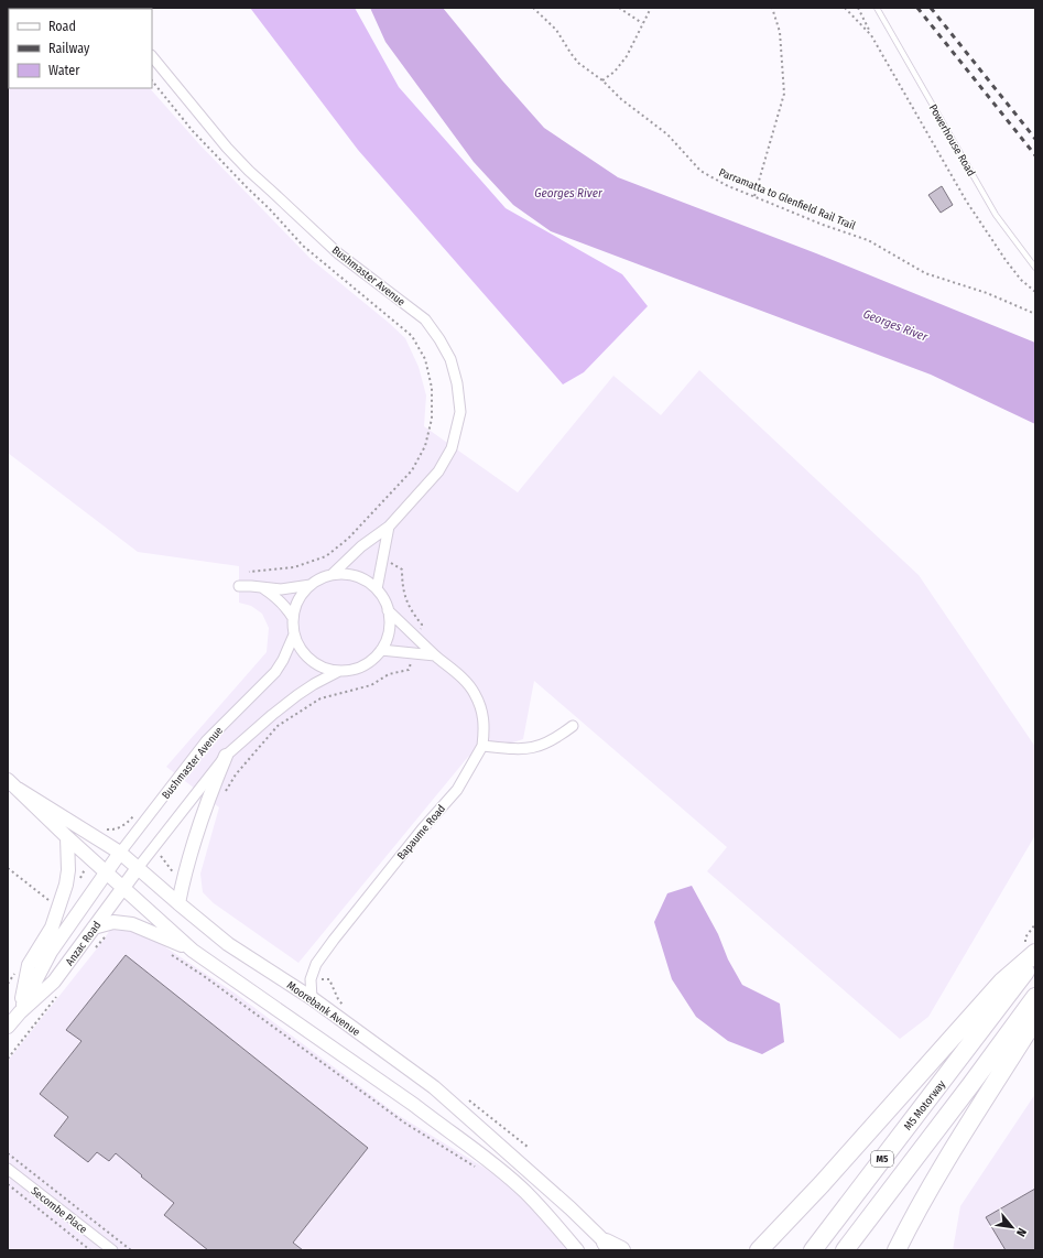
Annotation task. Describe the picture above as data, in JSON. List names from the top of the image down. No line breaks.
{"streets":{"highway":["M5 Motorway","M5"],"main road":["Bushmaster Avenue","Anzac Road","Moorebank Avenue"],"street":["Bapaume Road","Secombe Place"],"lane":["Powerhouse Road"],"path":["Parramatta to Glenfield Rail Trail"]},"crossings":[["Bushmaster Avenue","Anzac Road"],["Bushmaster Avenue","Moorebank Avenue"],["Bapaume Road","Moorebank Avenue"],["Anzac Road","Moorebank Avenue"]],"water":["Georges River"],"legend":["Road","Railway","Water"],"north":"bottom right"}
